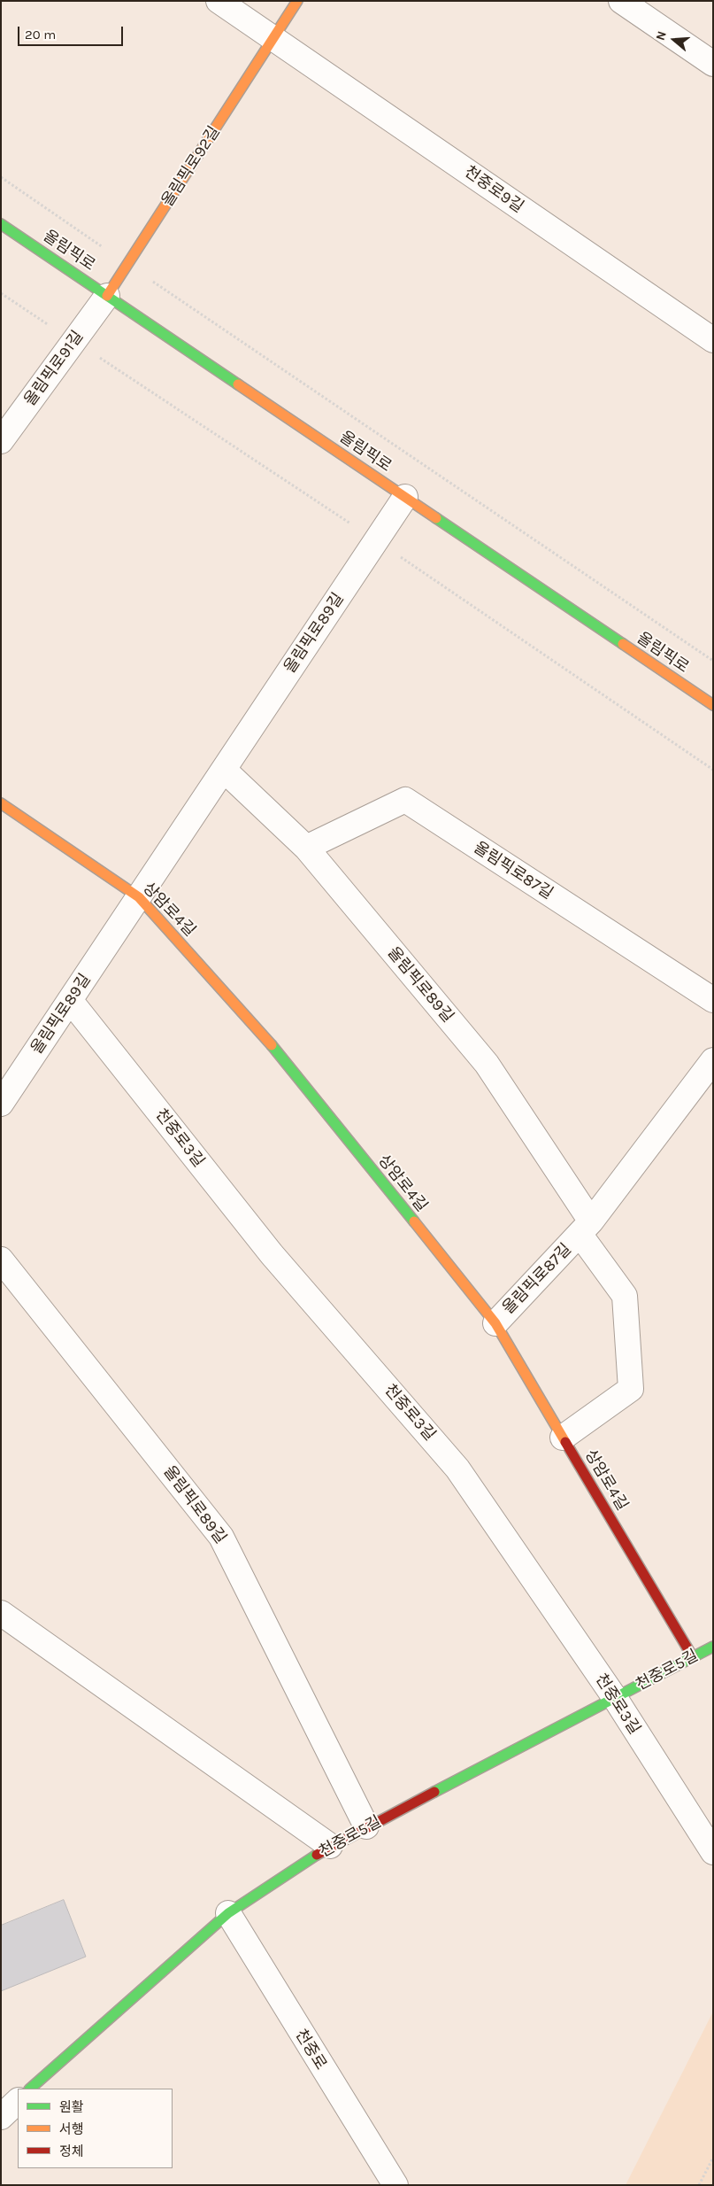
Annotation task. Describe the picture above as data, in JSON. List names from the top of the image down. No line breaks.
{"streets":{"street":["올림픽로92길","천중로9길","올림픽로","올림픽로91길","올림픽로89길","올림픽로87길","상암로4길","천중로3길","천중로5길","천중로"]},"crossings":[["올림픽로92길","천중로9길"],["올림픽로92길","올림픽로"],["올림픽로92길","올림픽로91길"],["올림픽로","올림픽로91길"],["올림픽로","올림픽로89길"],["올림픽로89길","올림픽로87길"],["올림픽로89길","상암로4길"],["올림픽로89길","천중로3길"],["올림픽로89길","천중로5길"],["올림픽로87길","상암로4길"],["상암로4길","천중로5길"],["천중로3길","천중로5길"],["천중로5길","천중로"]],"legend":["원활","서행","정체"],"scale_bar":"20 m","north":"left"}
